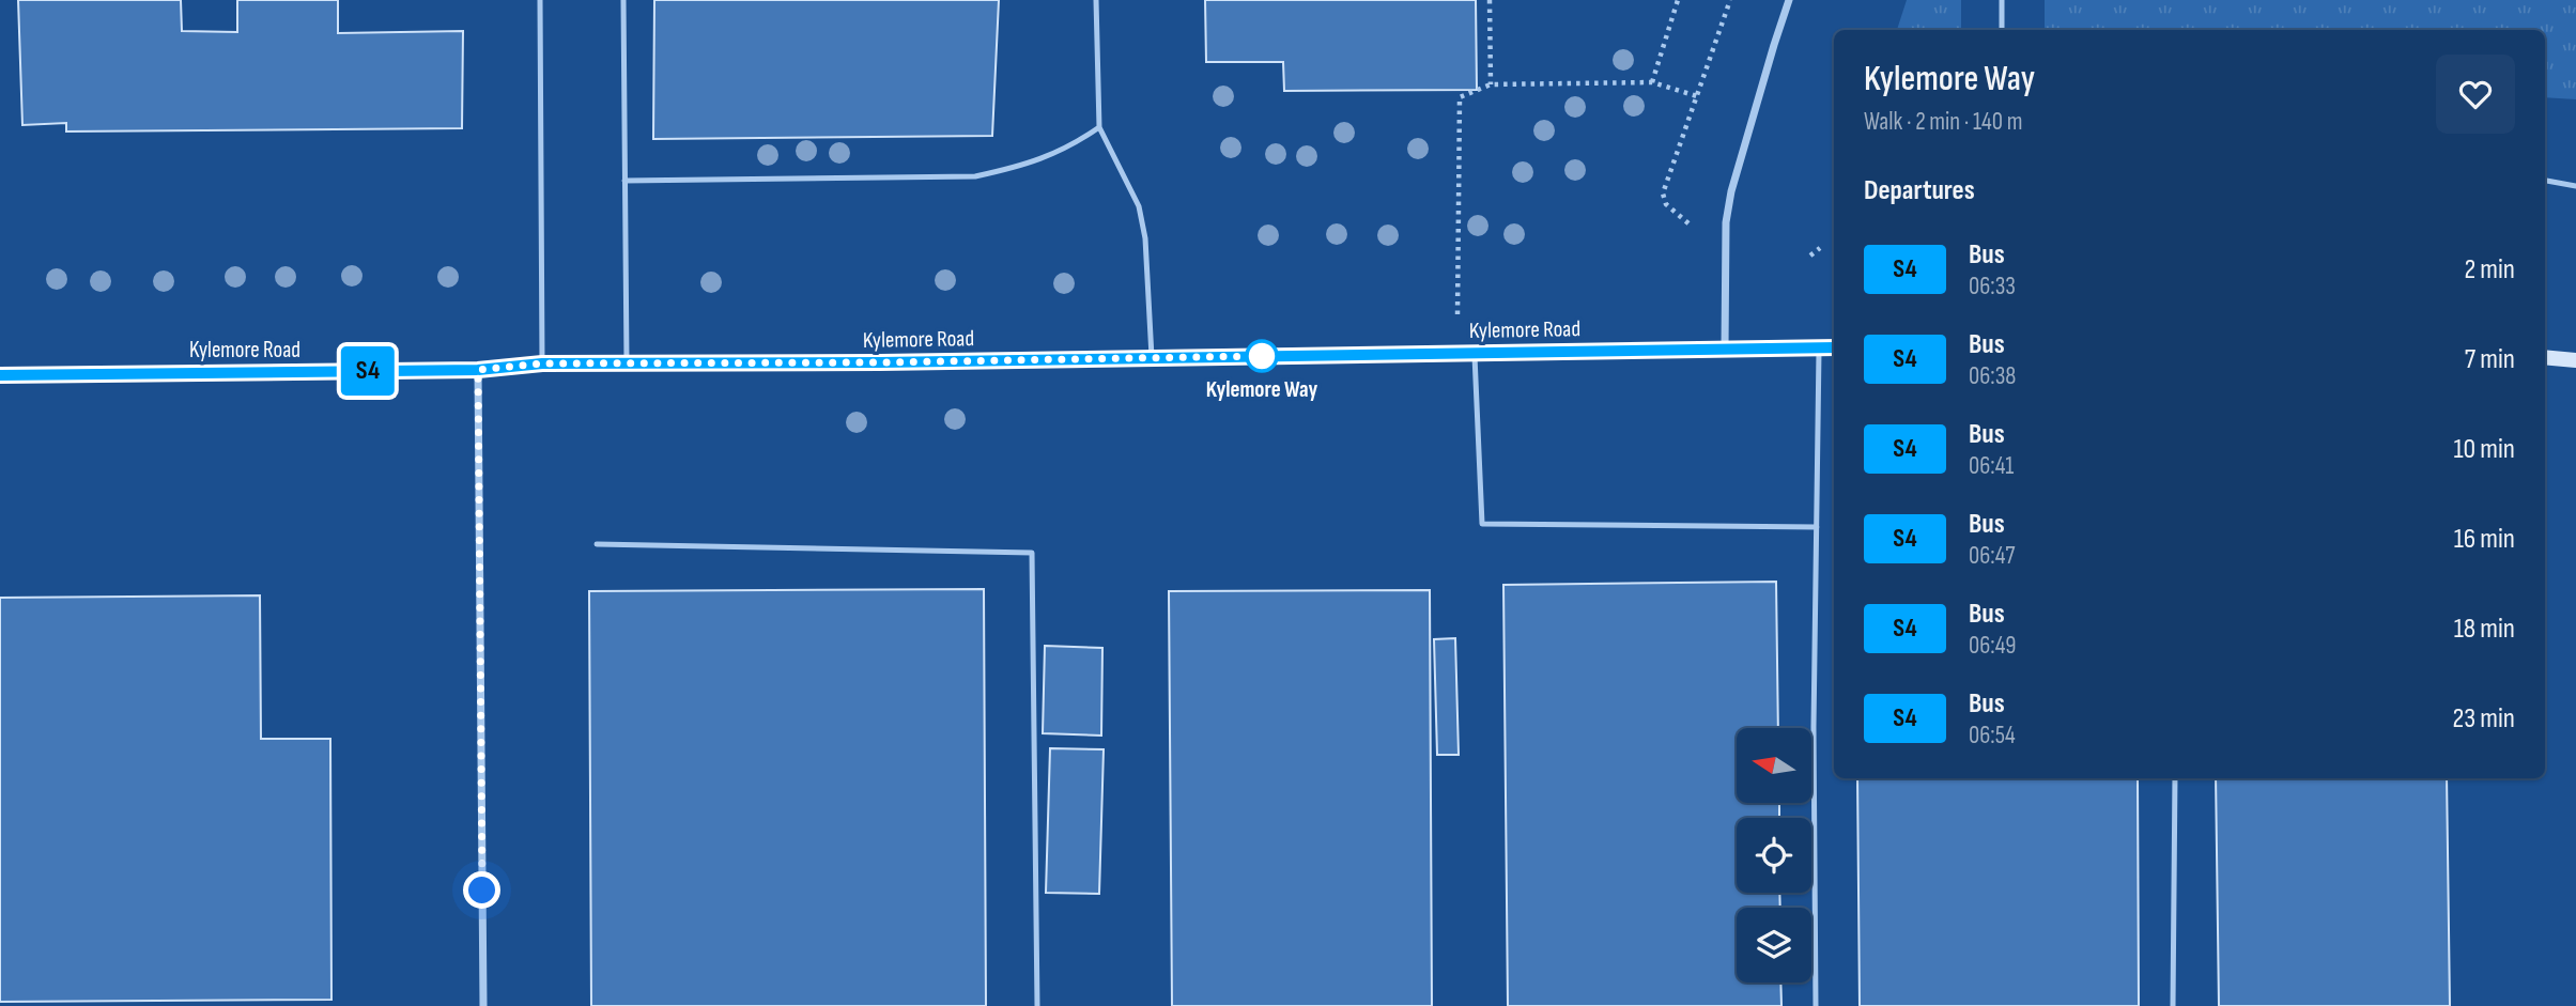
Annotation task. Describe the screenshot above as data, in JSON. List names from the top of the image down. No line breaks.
{"streets":{"main road":["Kylemore Road"]},"places":["Kylemore Way"],"lines":["bus line S4"],"north":"left","page":{"on_map":"S4","heading":[["Kylemore Way","Walk · 2 min · 140 m"],"Departures"],"list":[{"mark":"S4","name":"Bus","note":"06:33","value":"2 min"},{"mark":"S4","name":"Bus","note":"06:38","value":"7 min"},{"mark":"S4","name":"Bus","note":"06:41","value":"10 min"},{"mark":"S4","name":"Bus","note":"06:47","value":"16 min"},{"mark":"S4","name":"Bus","note":"06:49","value":"18 min"},{"mark":"S4","name":"Bus","note":"06:54","value":"23 min"}]}}
